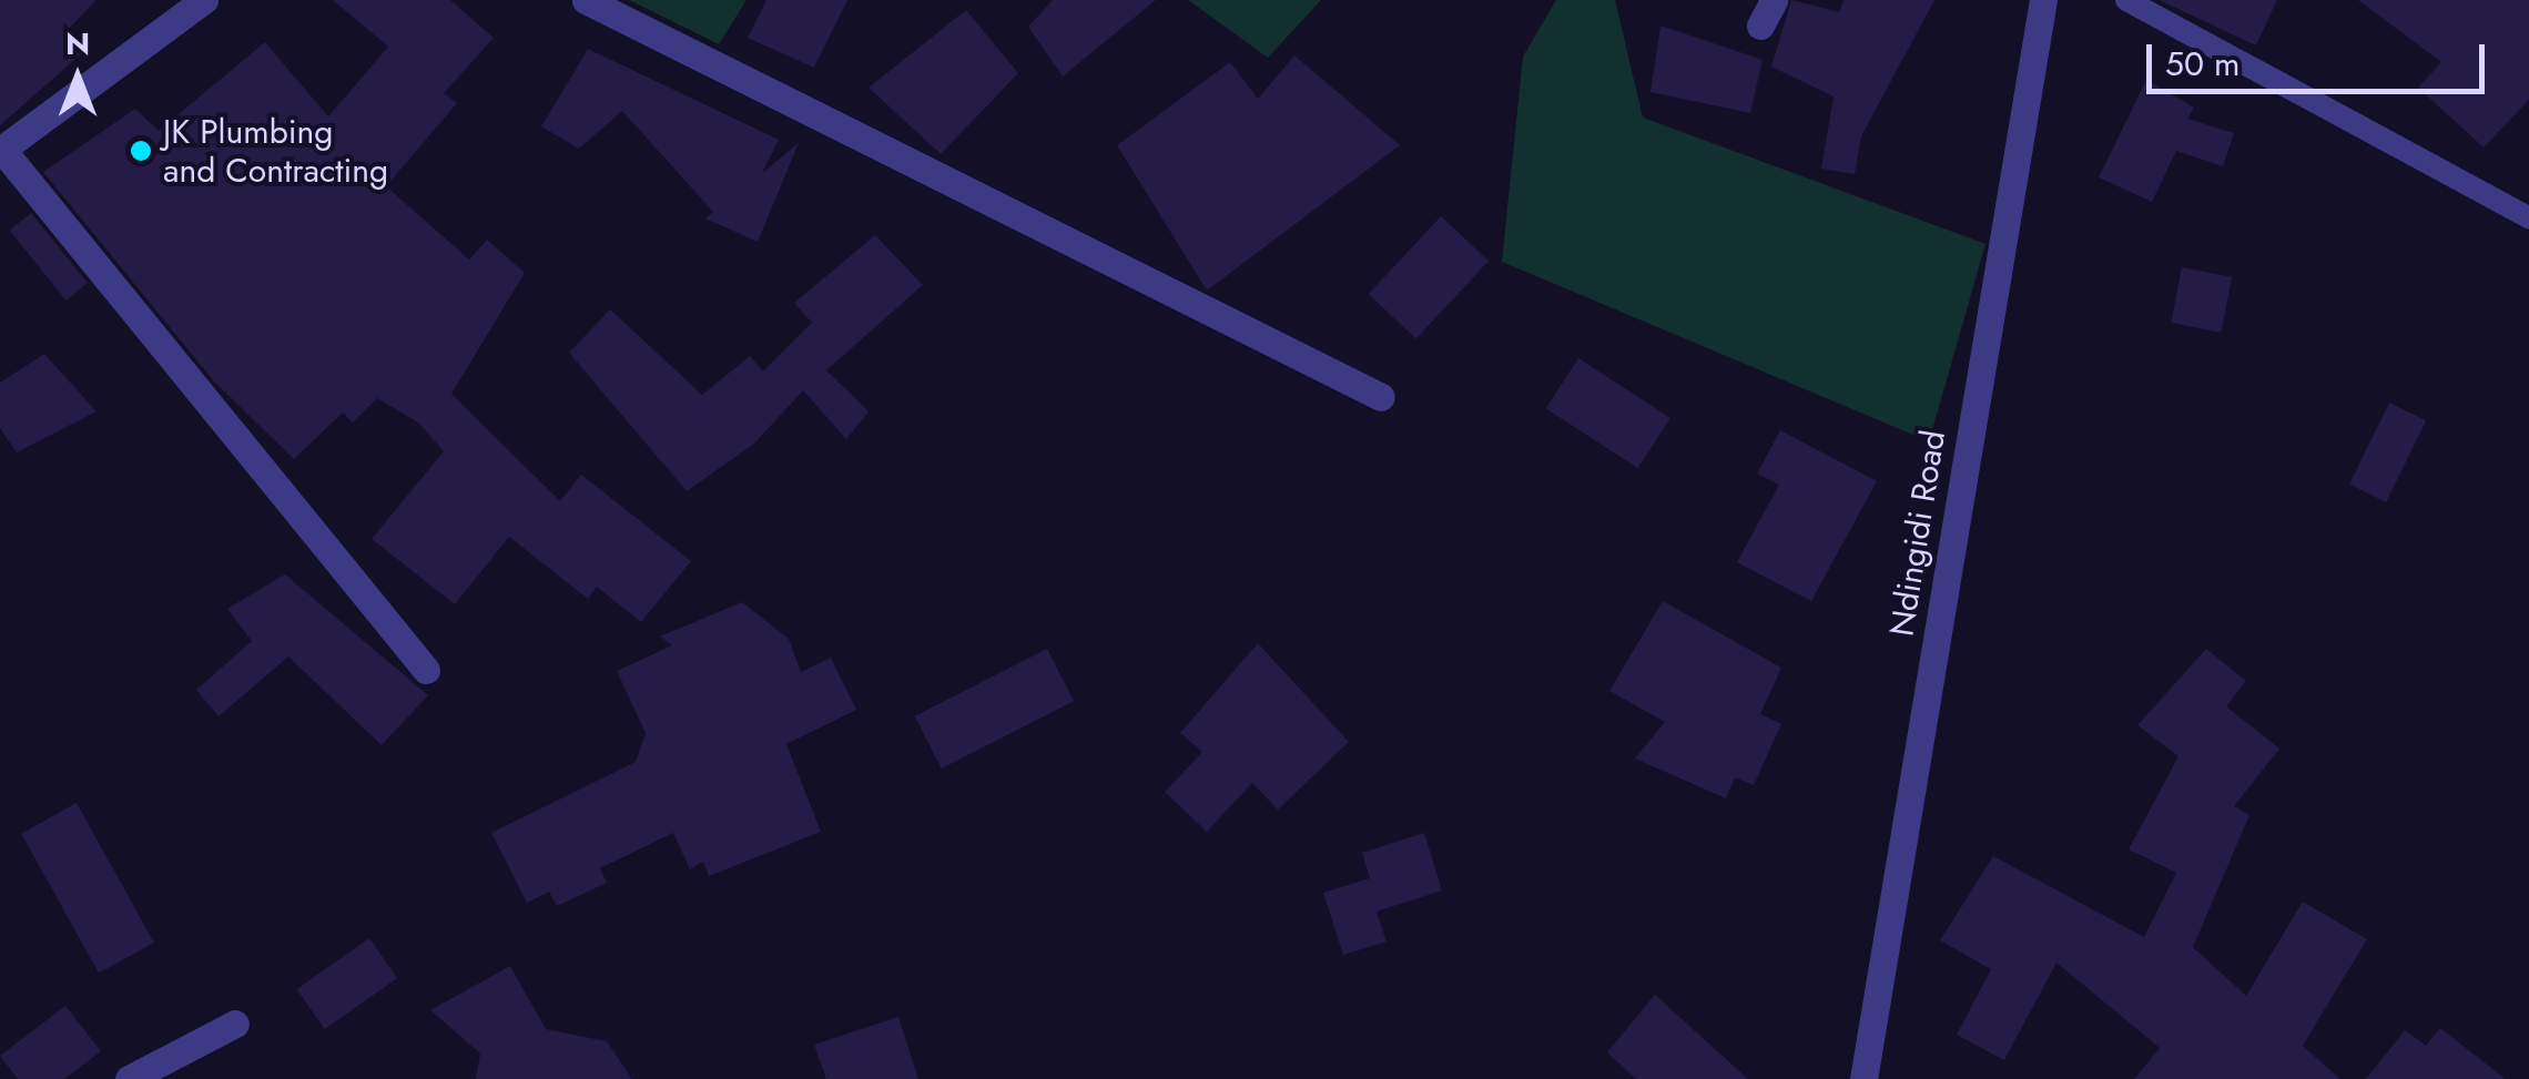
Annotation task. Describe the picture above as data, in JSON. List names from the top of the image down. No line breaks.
{"streets":{"street":["Ndingidi Road"]},"places":["JK Plumbing and Contracting"],"scale_bar":"50 m","north":"top"}
